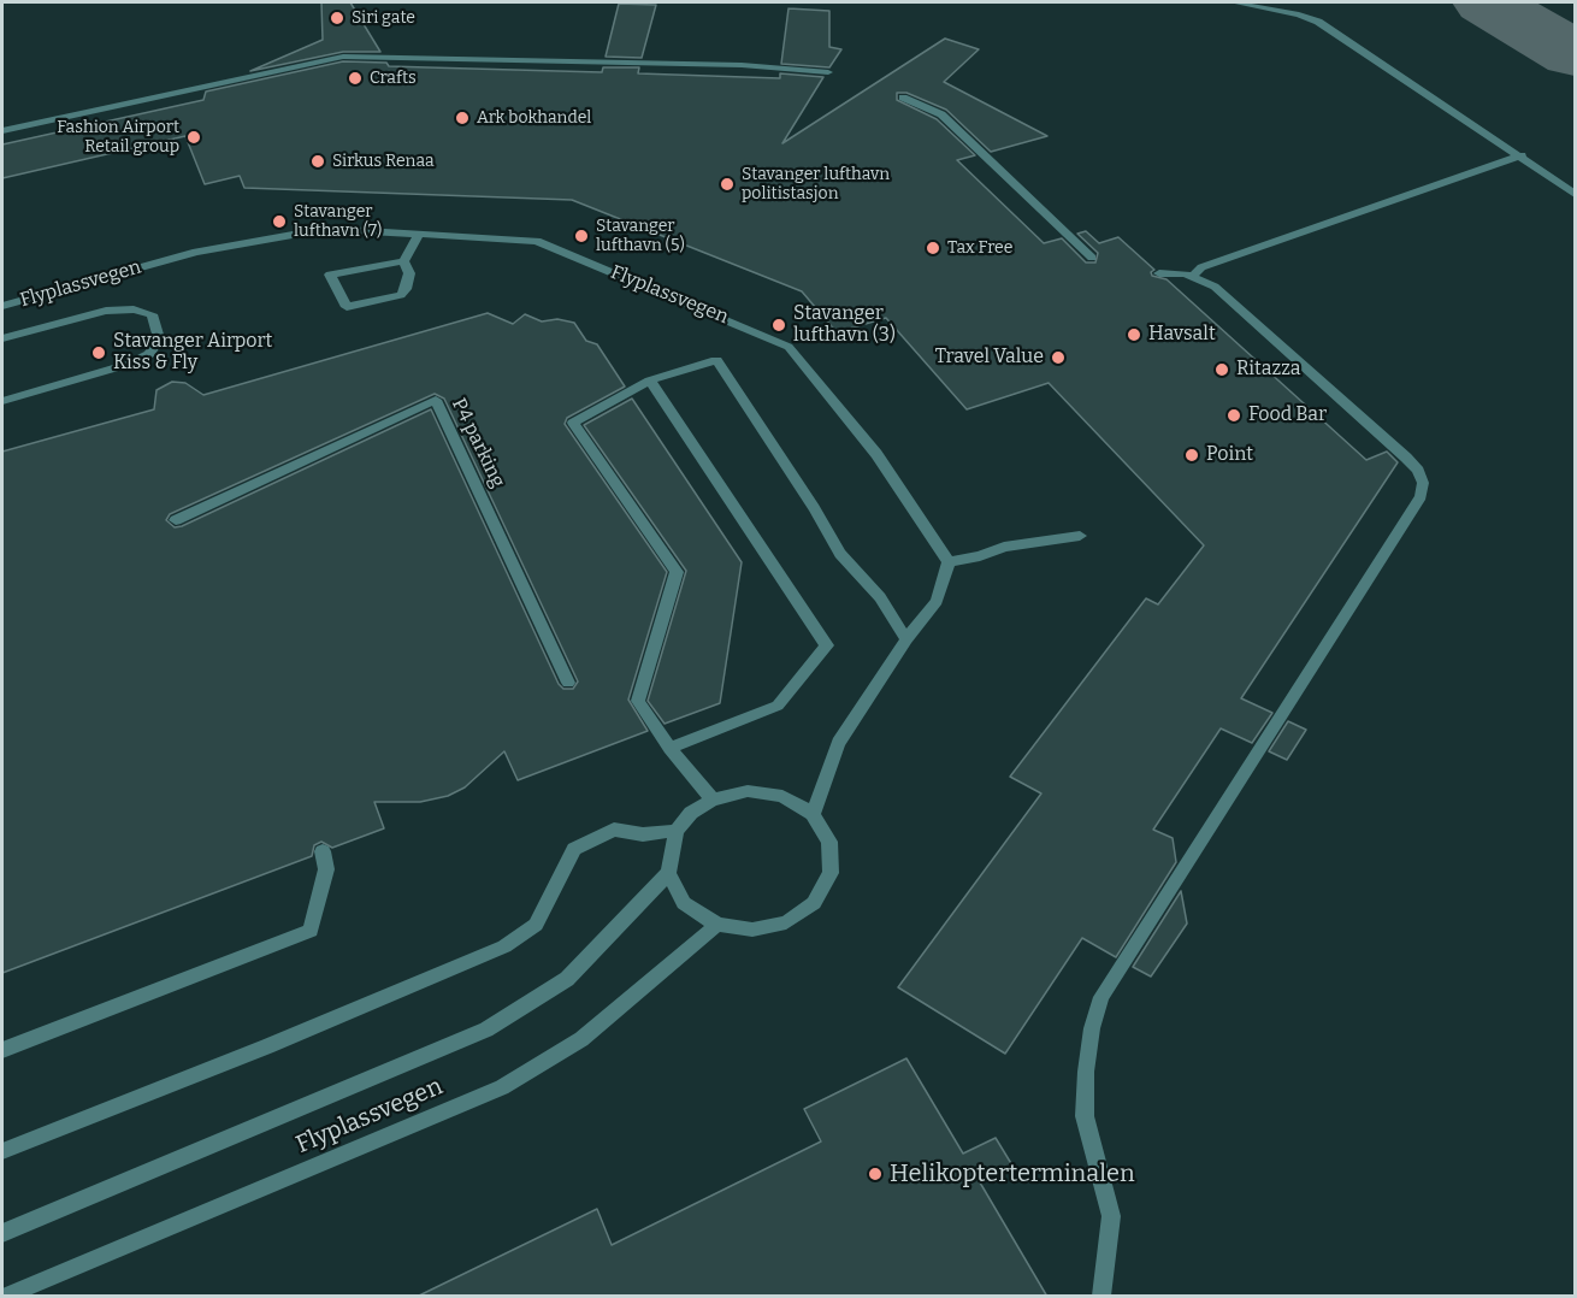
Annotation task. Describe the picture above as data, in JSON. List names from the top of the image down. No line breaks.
{"streets":{"lane":["Flyplassvegen","P4 parking"]},"places":["Siri gate","Crafts","Ark bokhandel","Fashion Airport Retail group","Sirkus Renaa","Stavanger lufthavn politistasjon","Stavanger lufthavn (7)","Stavanger lufthavn (5)","Tax Free","Stavanger lufthavn (3)","Havsalt","Stavanger Airport Kiss & Fly","Travel Value","Ritazza","Food Bar","Point","Helikopterterminalen"]}
